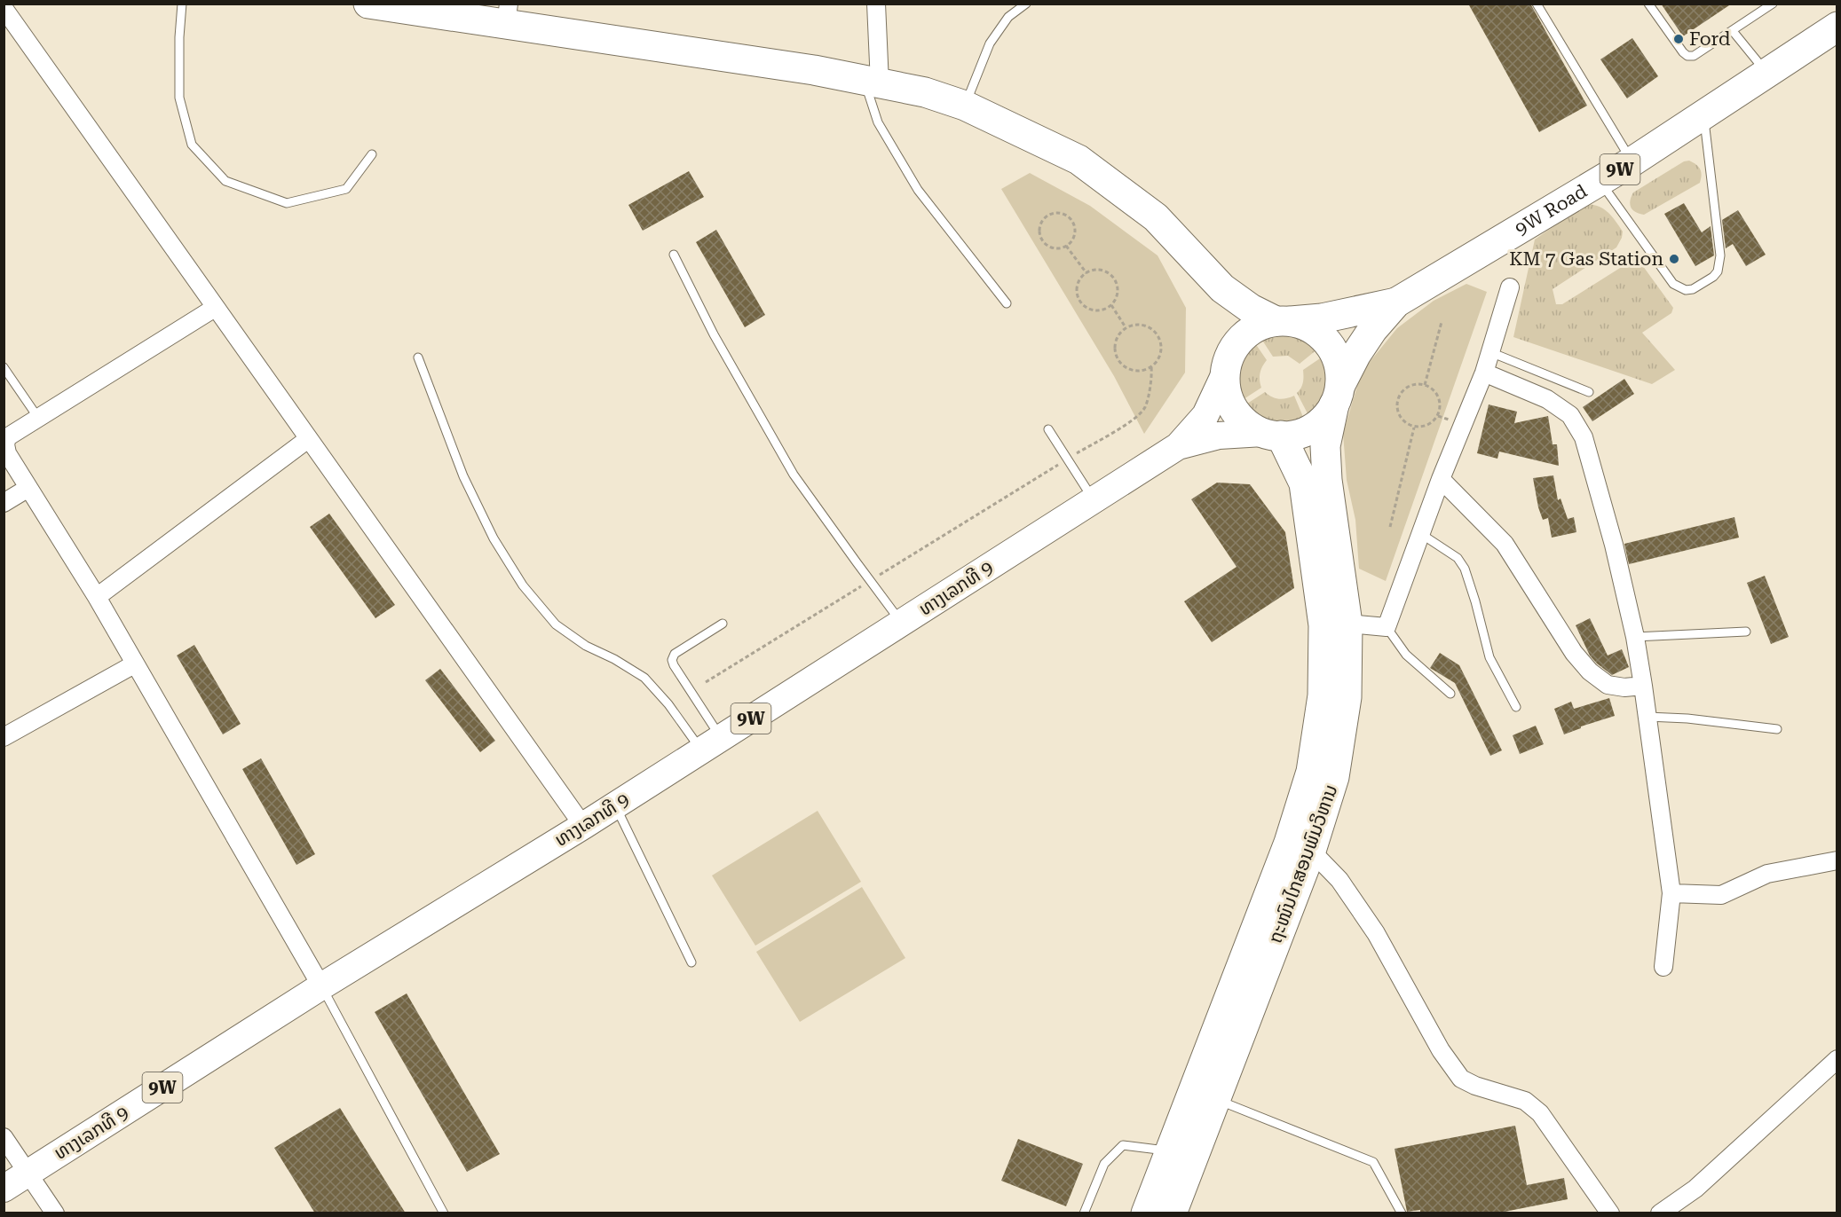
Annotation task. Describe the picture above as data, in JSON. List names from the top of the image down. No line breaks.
{"streets":{"highway":["9W","9W Road","ຖະໜົນໄກສອນພົມວິຫານ"],"main road":["ທາງເລກທີ 9"]},"crossings":[["ທາງເລກທີ 9","ຖະໜົນໄກສອນພົມວິຫານ"]],"places":["Ford","KM 7 Gas Station"]}
